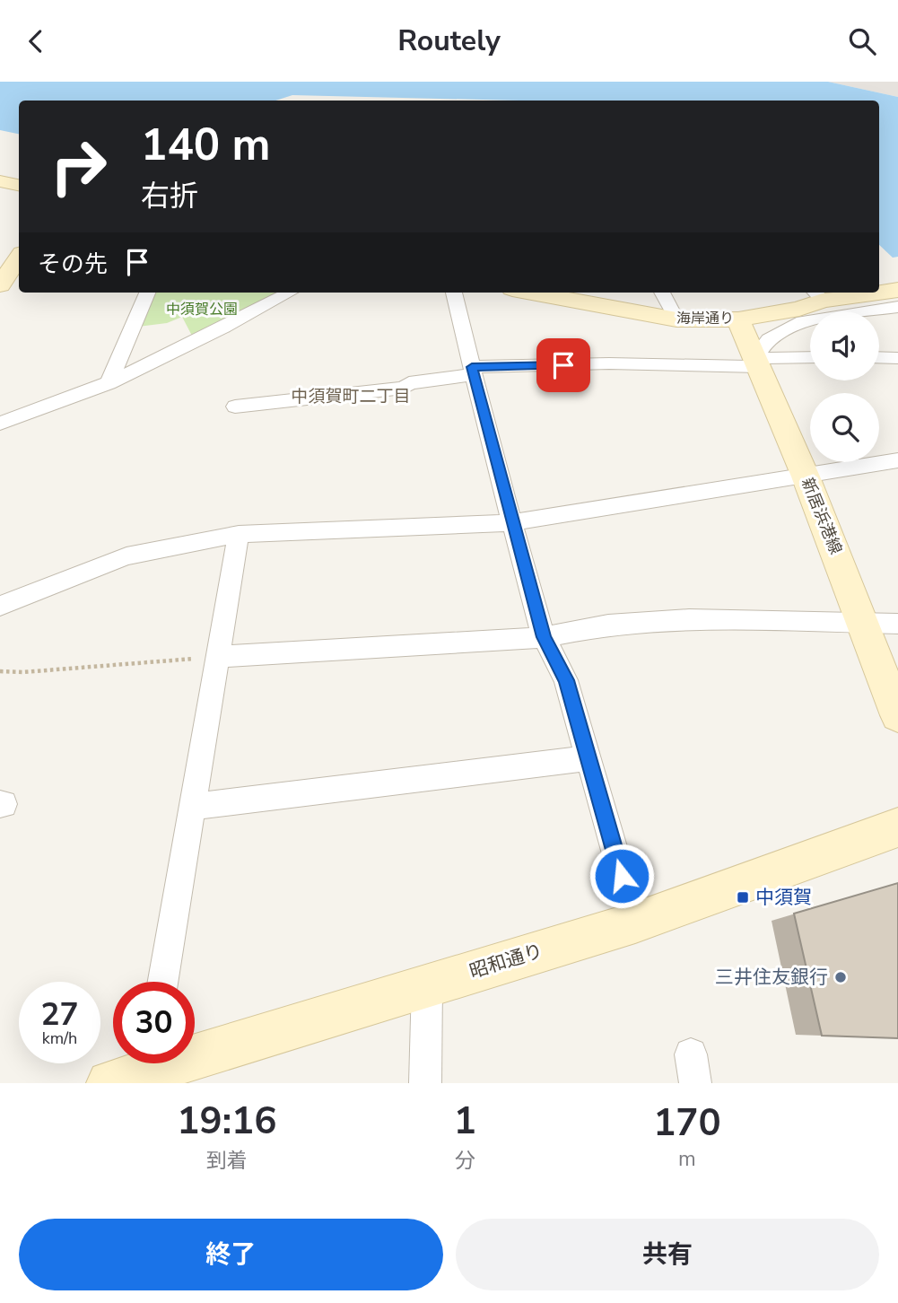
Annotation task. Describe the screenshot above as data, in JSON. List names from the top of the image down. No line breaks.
{"streets":{"street":["海岸通り","新居浜港線","昭和通り"]},"crossings":[["海岸通り","新居浜港線"]],"districts":["中須賀町二丁目"],"parks":["中須賀公園"],"places":{"transit":["中須賀"],"other":["三井住友銀行"]},"page":{"header":"Routely","turn":["140 m","右折"],"then":"その先","speed":"27 km/h","limit":"30","eta":["19:16","到着","1","分","170","m"],"buttons":["終了","共有"]}}
